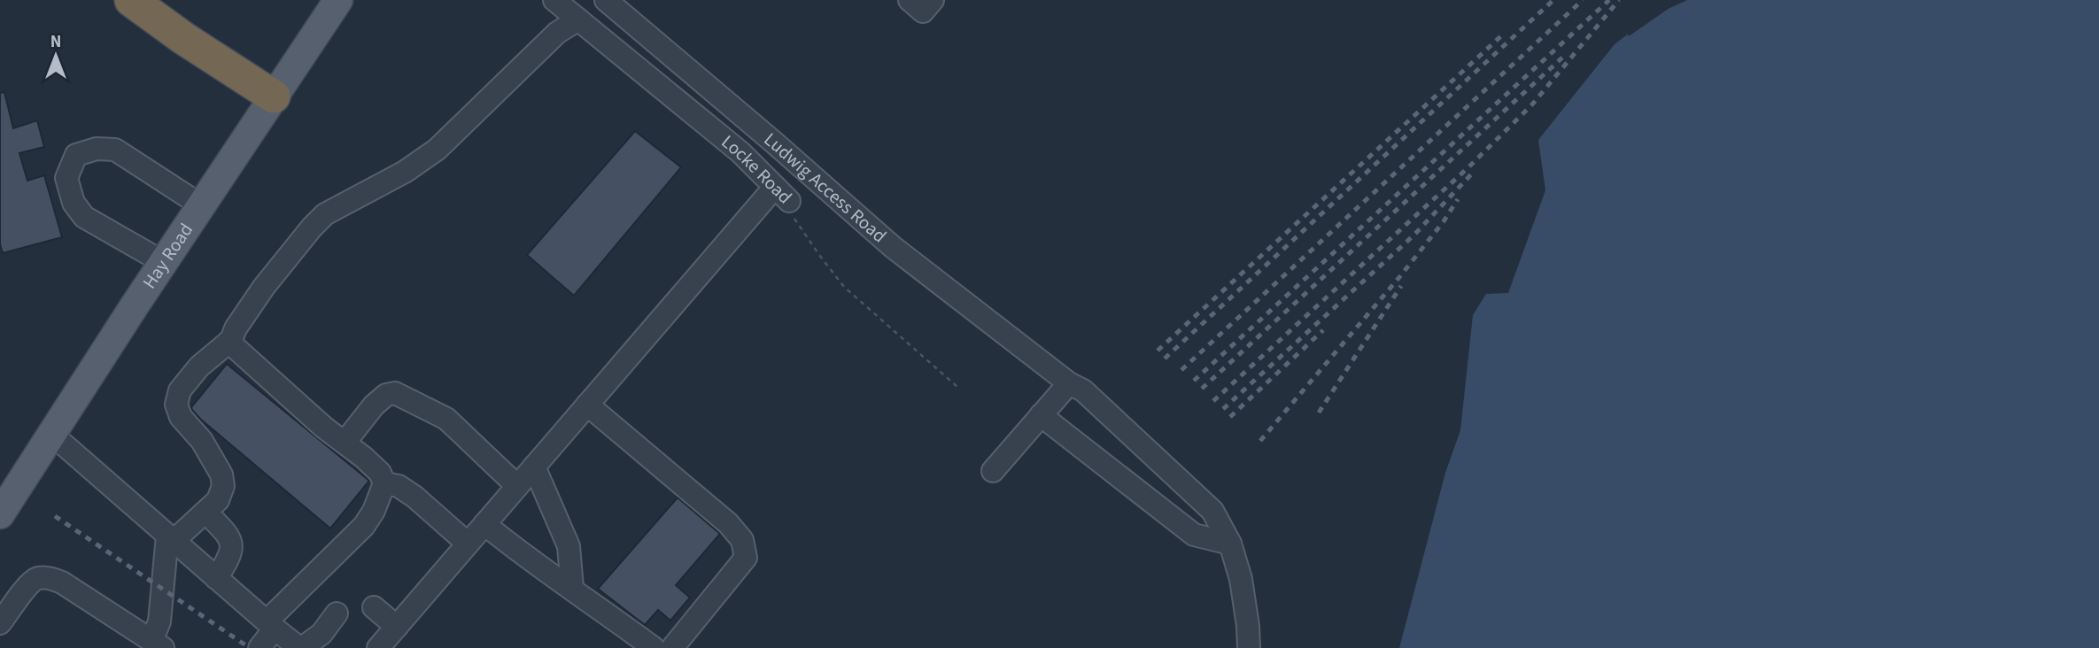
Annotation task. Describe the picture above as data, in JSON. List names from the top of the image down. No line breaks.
{"streets":{"main road":["Hay Road"],"street":["Locke Road","Ludwig Access Road"]},"north":"top"}
